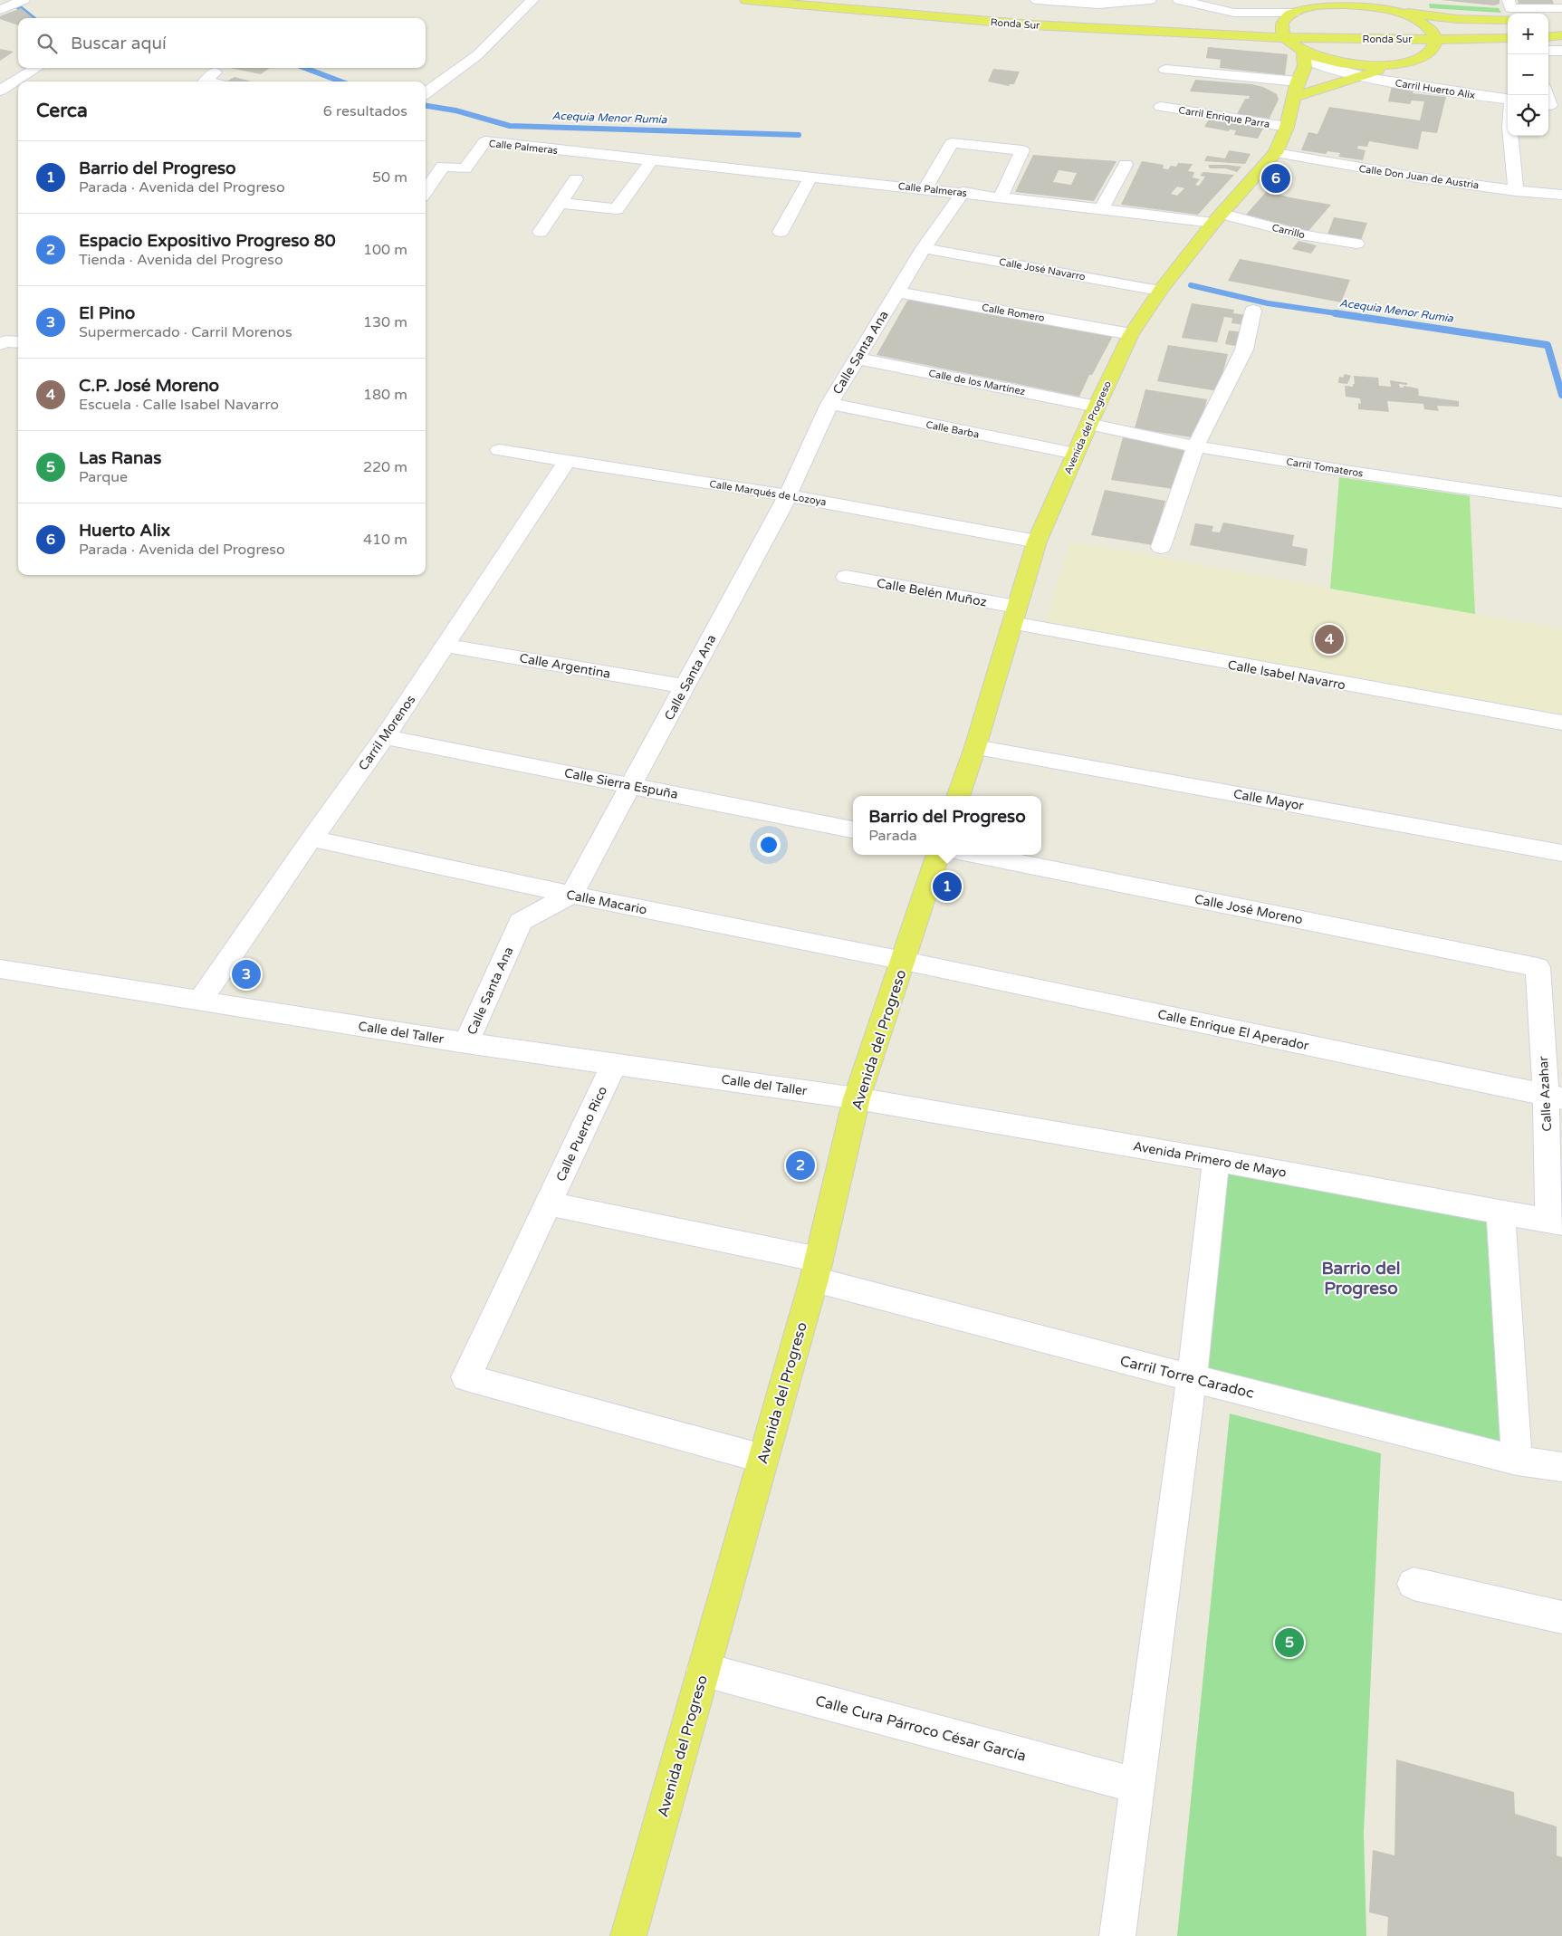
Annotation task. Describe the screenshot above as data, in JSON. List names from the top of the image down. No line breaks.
{"streets":{"main road":["Ronda Sur","Avenida del Progreso"],"street":["Carril Huerto Alix","Carril Enrique Parra","Calle Palmeras","Calle Don Juan de Austria","Carrillo","Calle José Navarro","Calle Romero","Calle Santa Ana","Calle de los Martínez","Calle Barba","Carril Tomateros","Calle Marqués de Lozoya","Calle Belén Muñoz","Calle Argentina","Calle Isabel Navarro","Carril Morenos","Calle Sierra Espuña","Calle Mayor","Calle Macario","Calle José Moreno","Calle Enrique El Aperador","Calle del Taller","Calle Azahar","Calle Puerto Rico","Avenida Primero de Mayo","Carril Torre Caradoc","Calle Cura Párroco César García"]},"crossings":[["Ronda Sur","Carril Huerto Alix"],["Ronda Sur","Avenida del Progreso"],["Carril Huerto Alix","Avenida del Progreso"],["Carril Enrique Parra","Avenida del Progreso"],["Calle Palmeras","Carrillo"],["Calle Palmeras","Calle Santa Ana"],["Calle Palmeras","Avenida del Progreso"],["Calle Don Juan de Austria","Avenida del Progreso"],["Carrillo","Avenida del Progreso"],["Calle José Navarro","Calle Santa Ana"],["Calle José Navarro","Avenida del Progreso"],["Calle Romero","Calle Santa Ana"],["Calle Romero","Avenida del Progreso"],["Calle Santa Ana","Calle de los Martínez"],["Calle Santa Ana","Calle Barba"],["Calle Santa Ana","Calle Marqués de Lozoya"],["Calle Santa Ana","Calle Argentina"],["Calle Santa Ana","Calle Sierra Espuña"],["Calle Santa Ana","Calle Macario"],["Calle Santa Ana","Calle del Taller"],["Calle de los Martínez","Avenida del Progreso"],["Avenida del Progreso","Calle Barba"],["Avenida del Progreso","Carril Tomateros"],["Avenida del Progreso","Calle Marqués de Lozoya"],["Avenida del Progreso","Calle Belén Muñoz"],["Avenida del Progreso","Calle Isabel Navarro"],["Avenida del Progreso","Calle Mayor"],["Avenida del Progreso","Calle Macario"],["Avenida del Progreso","Calle Enrique El Aperador"],["Avenida del Progreso","Calle del Taller"],["Avenida del Progreso","Calle Puerto Rico"],["Avenida del Progreso","Avenida Primero de Mayo"],["Avenida del Progreso","Carril Torre Caradoc"],["Avenida del Progreso","Calle Cura Párroco César García"],["Calle Marqués de Lozoya","Carril Morenos"],["Calle Belén Muñoz","Calle Isabel Navarro"],["Calle Argentina","Carril Morenos"],["Carril Morenos","Calle Sierra Espuña"],["Carril Morenos","Calle Macario"],["Carril Morenos","Calle del Taller"],["Calle Macario","Calle Enrique El Aperador"],["Calle José Moreno","Calle Azahar"],["Calle Enrique El Aperador","Calle Azahar"],["Calle del Taller","Calle Puerto Rico"],["Calle del Taller","Avenida Primero de Mayo"],["Calle Azahar","Avenida Primero de Mayo"],["Calle Puerto Rico","Carril Torre Caradoc"]],"districts":["Barrio del Progreso"],"water":["Acequia Menor Rumia"],"page":{"map_buttons":["+","−"],"search":"Buscar aquí","heading":["Cerca","6 resultados"],"list":[{"mark":"1","name":"Barrio del Progreso","note":"Parada · Avenida del Progreso","value":"50 m"},{"mark":"2","name":"Espacio Expositivo Progreso 80","note":"Tienda · Avenida del Progreso","value":"100 m"},{"mark":"3","name":"El Pino","note":"Supermercado · Carril Morenos","value":"130 m"},{"mark":"4","name":"C.P. José Moreno","note":"Escuela · Calle Isabel Navarro","value":"180 m"},{"mark":"5","name":"Las Ranas","note":"Parque","value":"220 m"},{"mark":"6","name":"Huerto Alix","note":"Parada · Avenida del Progreso","value":"410 m"}],"pins":["6","4","1","3","2","5"],"popup":["Barrio del Progreso","Parada"]}}
